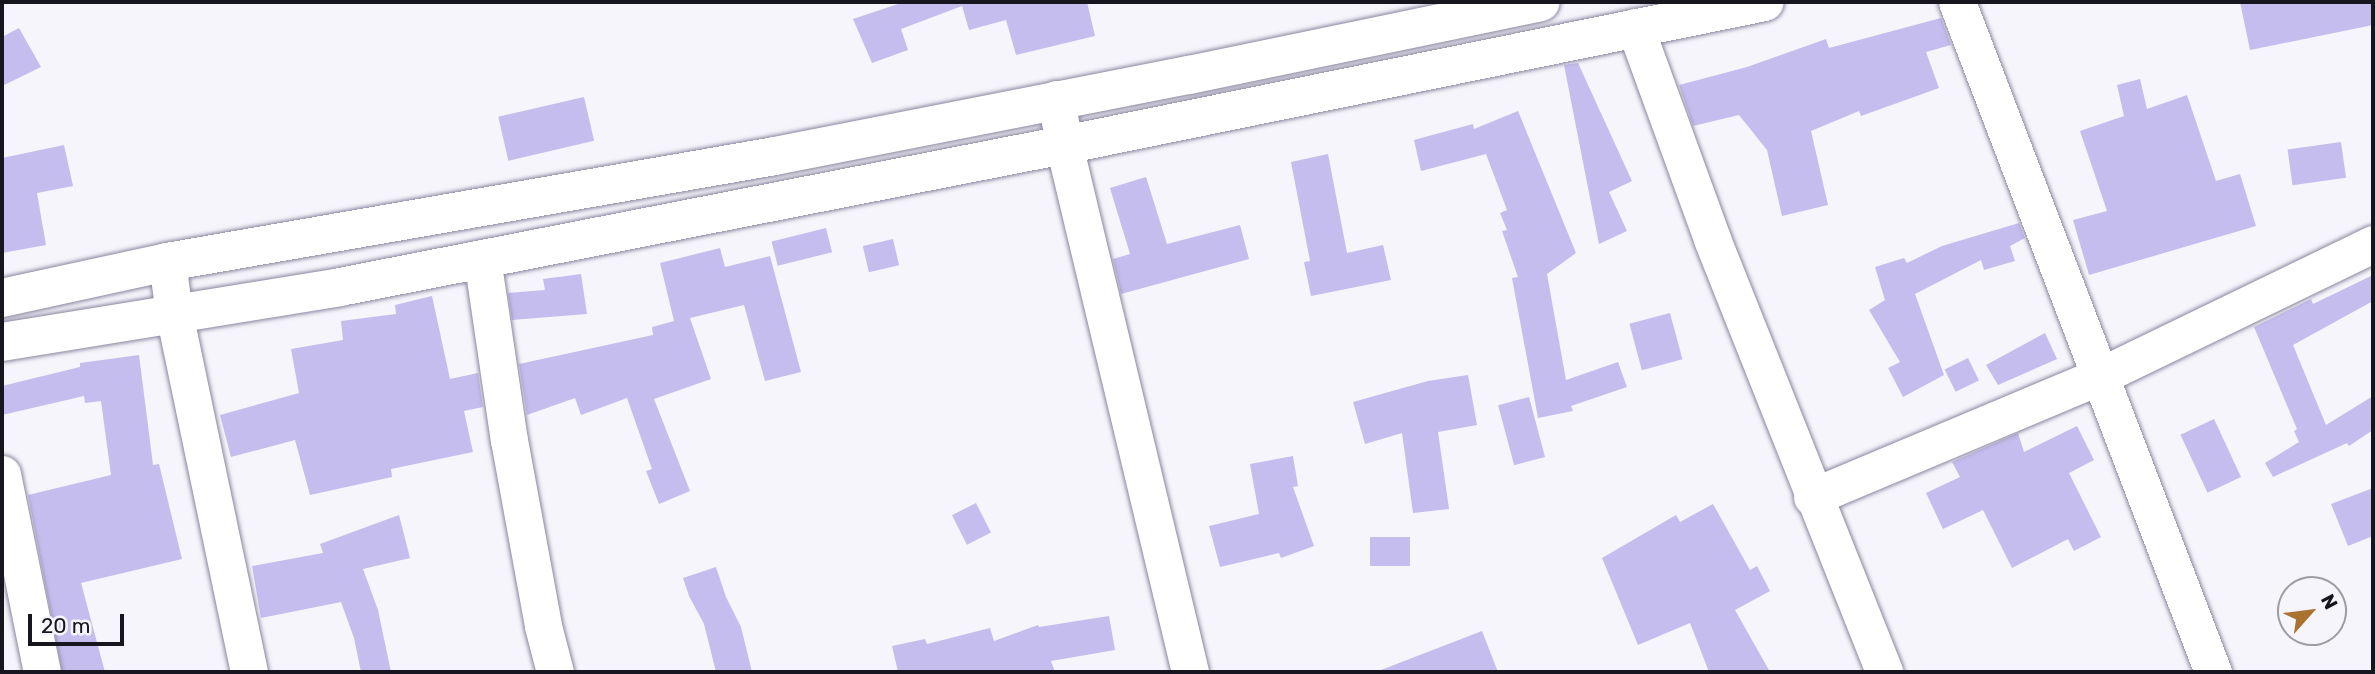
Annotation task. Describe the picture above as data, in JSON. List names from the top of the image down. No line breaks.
{"scale_bar":"20 m","north":"top right"}
